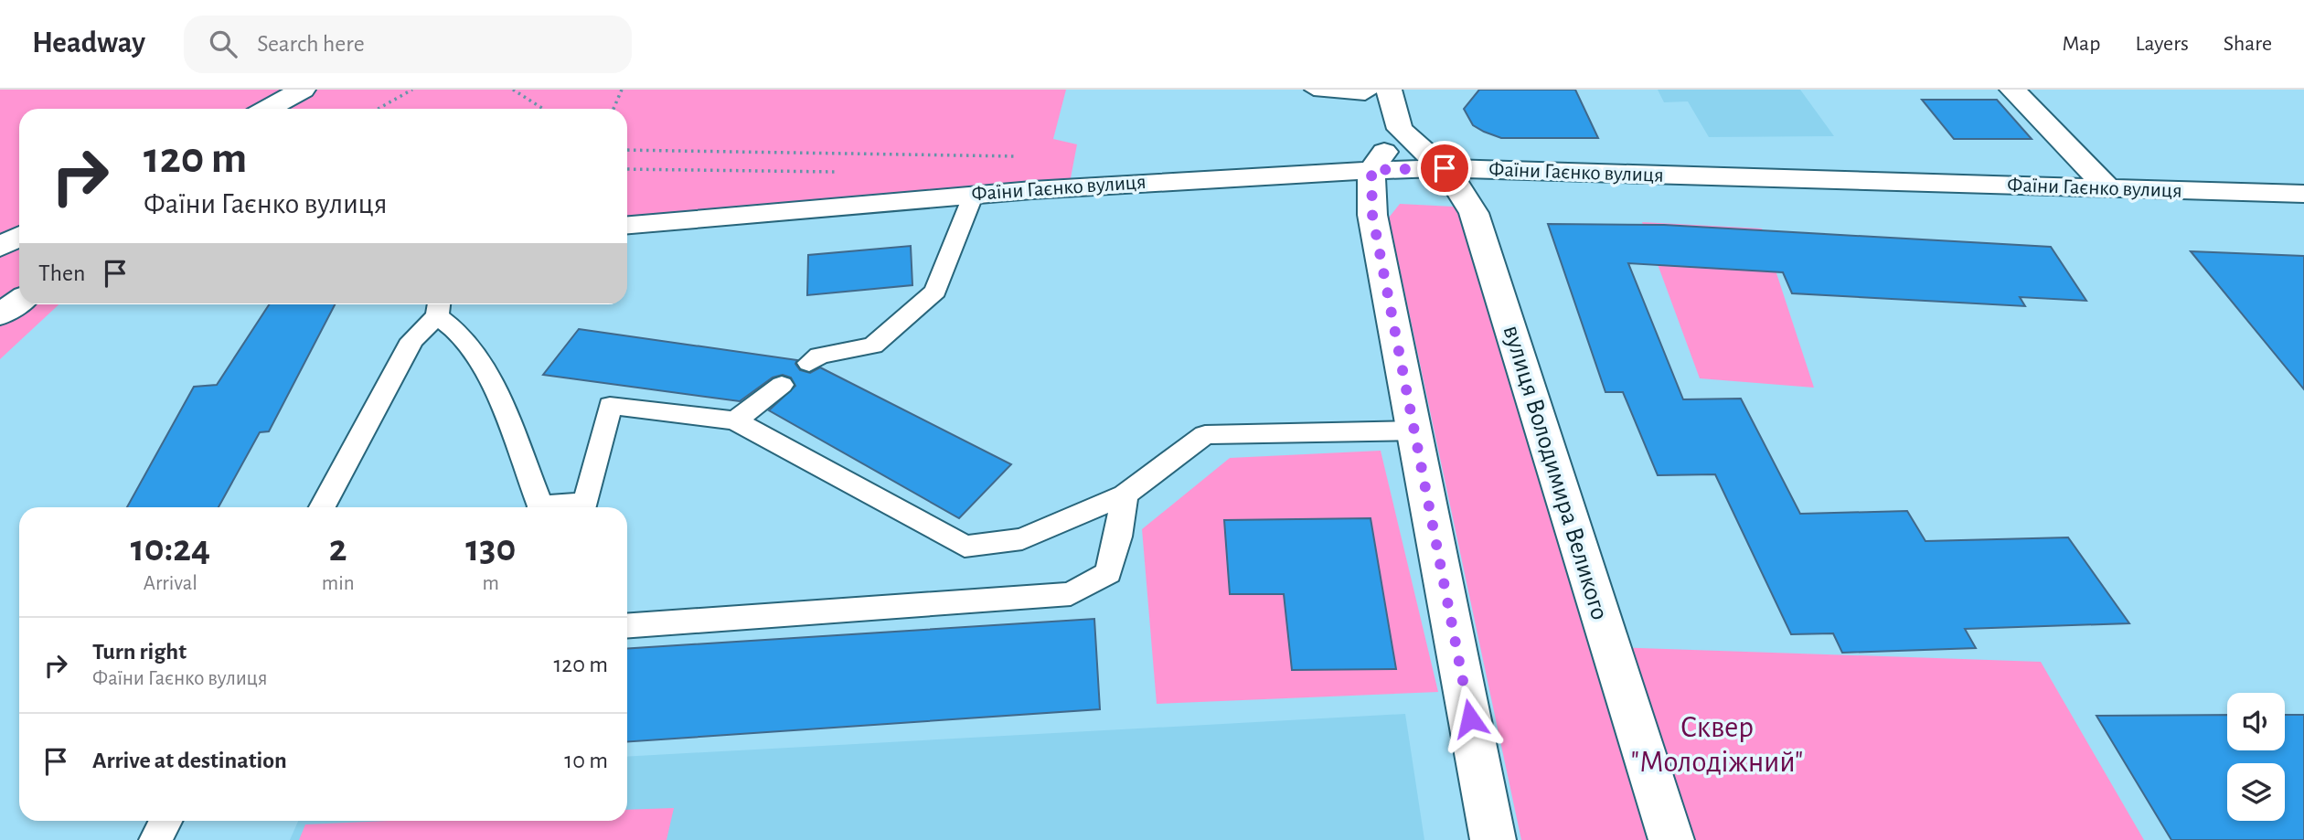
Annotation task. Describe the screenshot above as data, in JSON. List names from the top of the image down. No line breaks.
{"streets":{"street":["Фаїни Гаєнко вулиця","вулиця Володимира Великого"]},"crossings":[["Фаїни Гаєнко вулиця","вулиця Володимира Великого"]],"parks":["Сквер \"Молодіжний\""],"page":{"header":"Headway","search":"Search here","nav":["Map","Layers","Share"],"turn":["120 m","Фаїни Гаєнко вулиця"],"then":"Then","eta":["10:24","Arrival","2","min","130","m"],"list":[{"name":"Turn right","note":"Фаїни Гаєнко вулиця","value":"120 m"},{"name":"Arrive at destination","value":"10 m"}]}}
